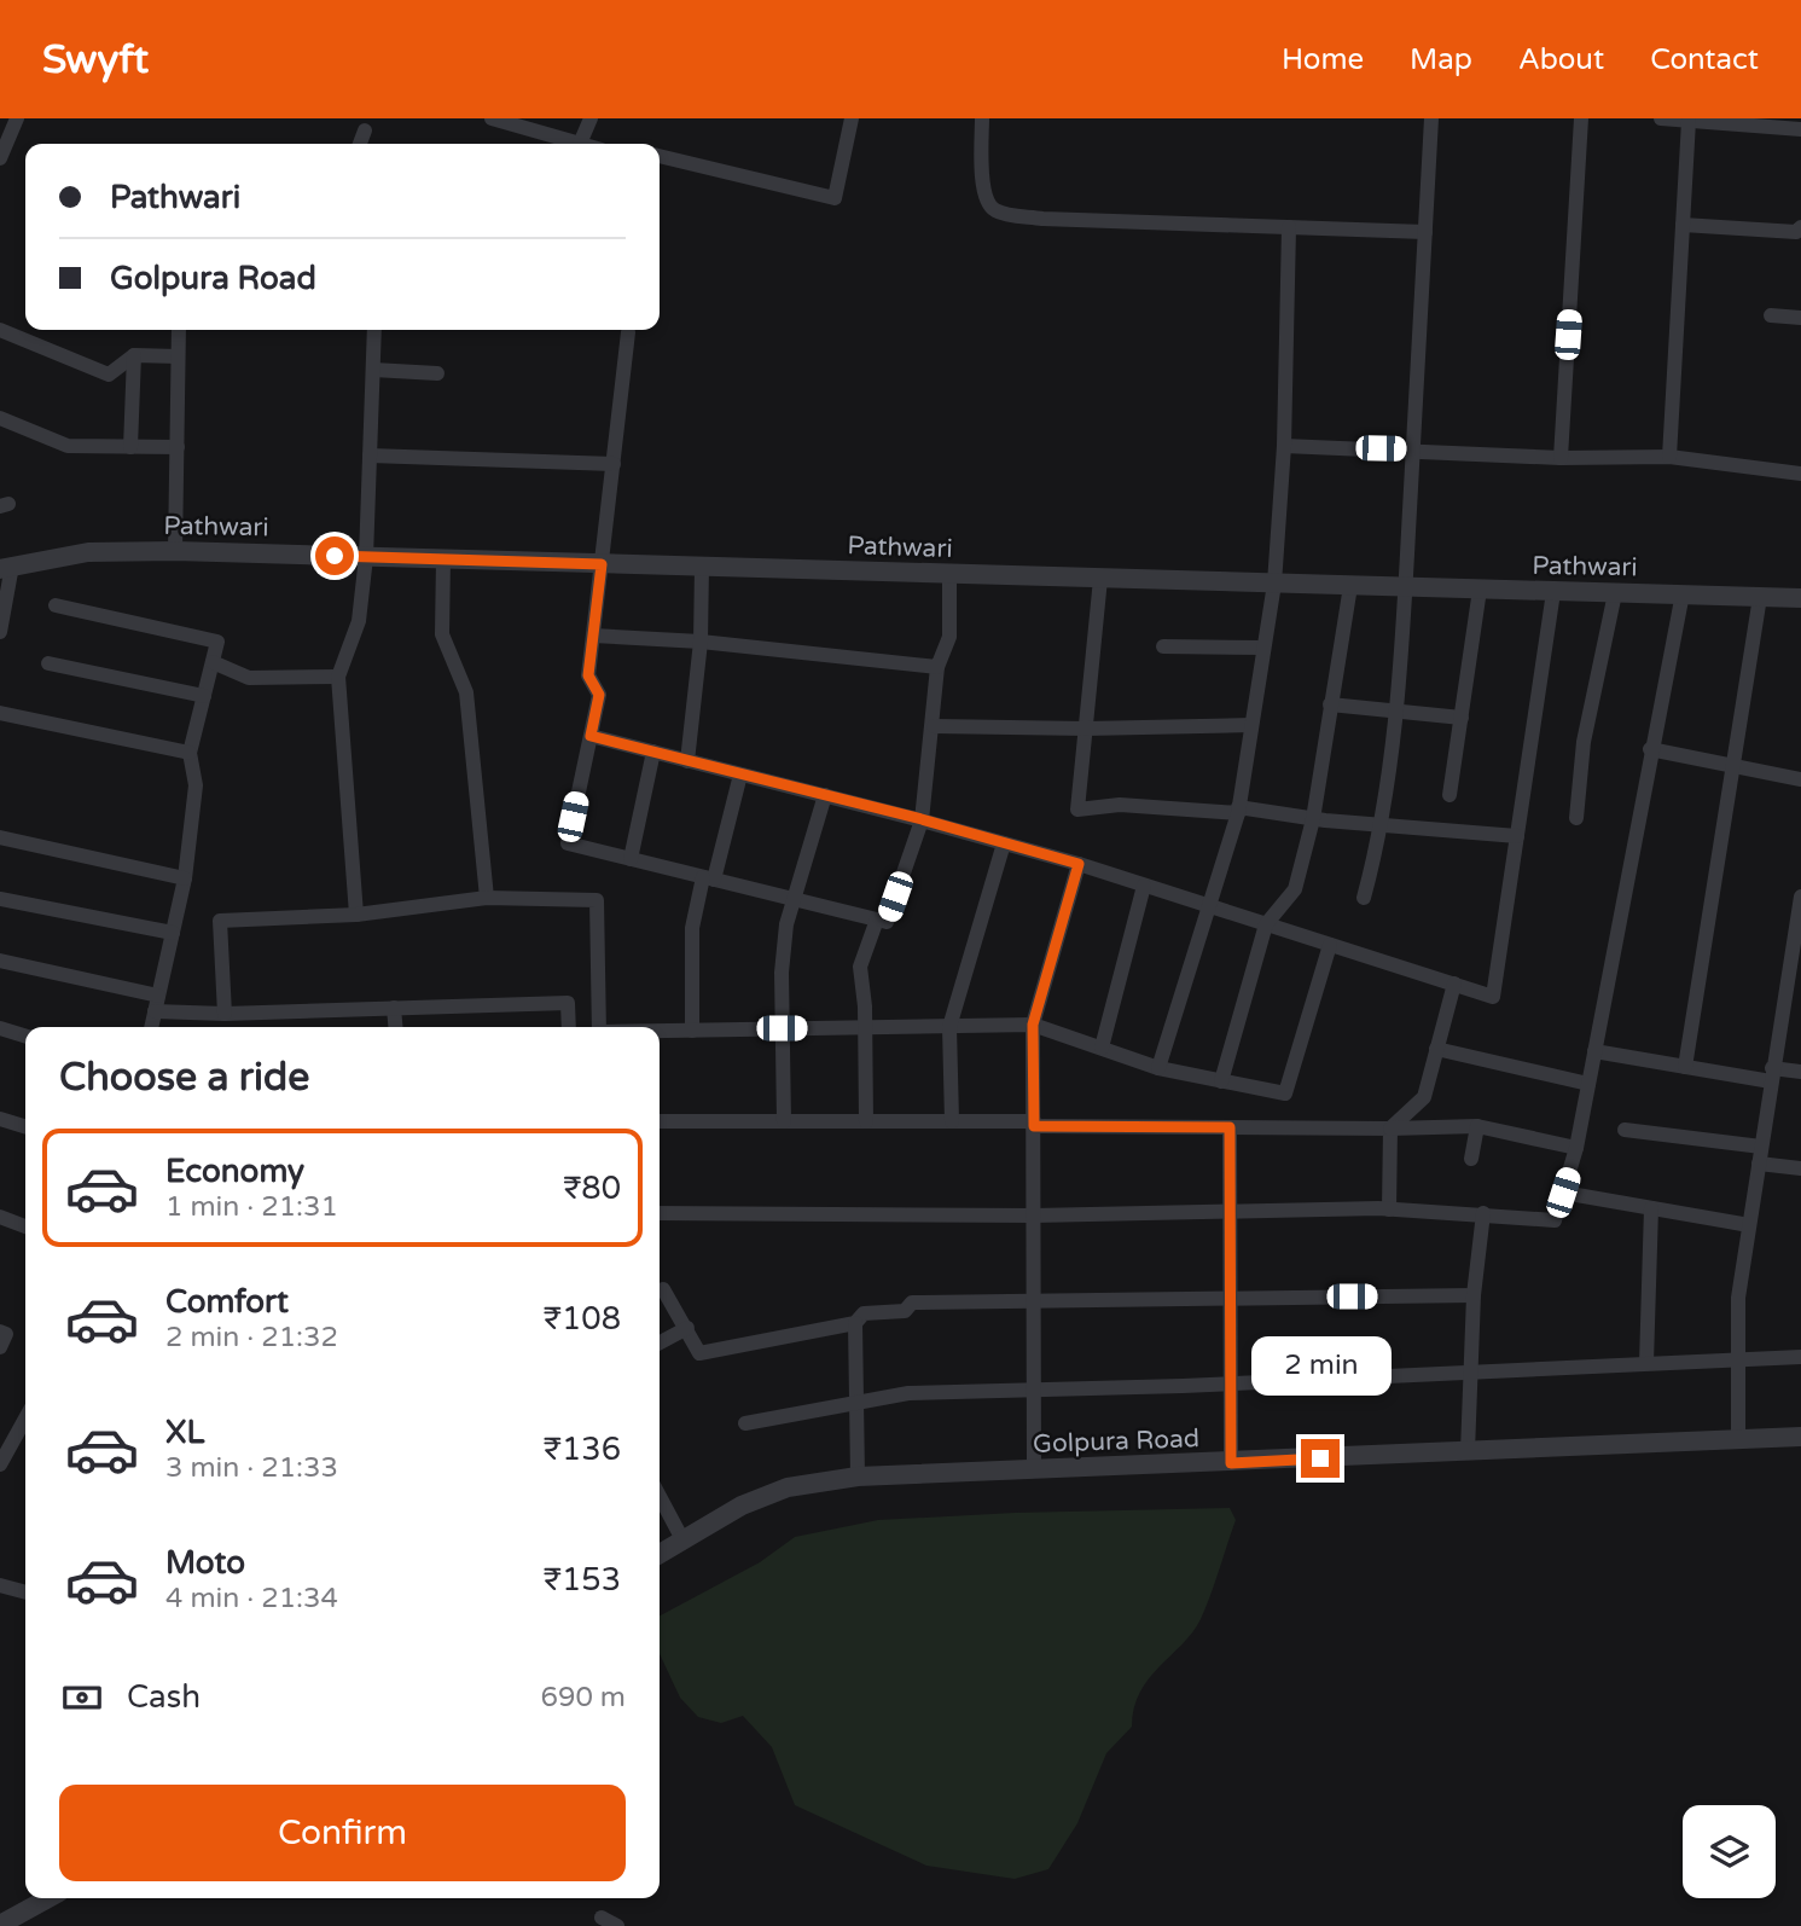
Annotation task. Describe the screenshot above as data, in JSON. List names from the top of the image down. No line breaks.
{"streets":{"street":["Pathwari","Golpura Road"]},"page":{"header":"Swyft","nav":["Home","Map","About","Contact"],"banner":["Pathwari","Golpura Road"],"heading":"Choose a ride","list":[{"name":"Economy","note":"1 min · 21:31","value":"₹80"},{"name":"Comfort","note":"2 min · 21:32","value":"₹108"},{"name":"XL","note":"3 min · 21:33","value":"₹136"},{"name":"Moto","note":"4 min · 21:34","value":"₹153"}],"bubble":"2 min","pay":["Cash","690 m"],"buttons":"Confirm"}}
